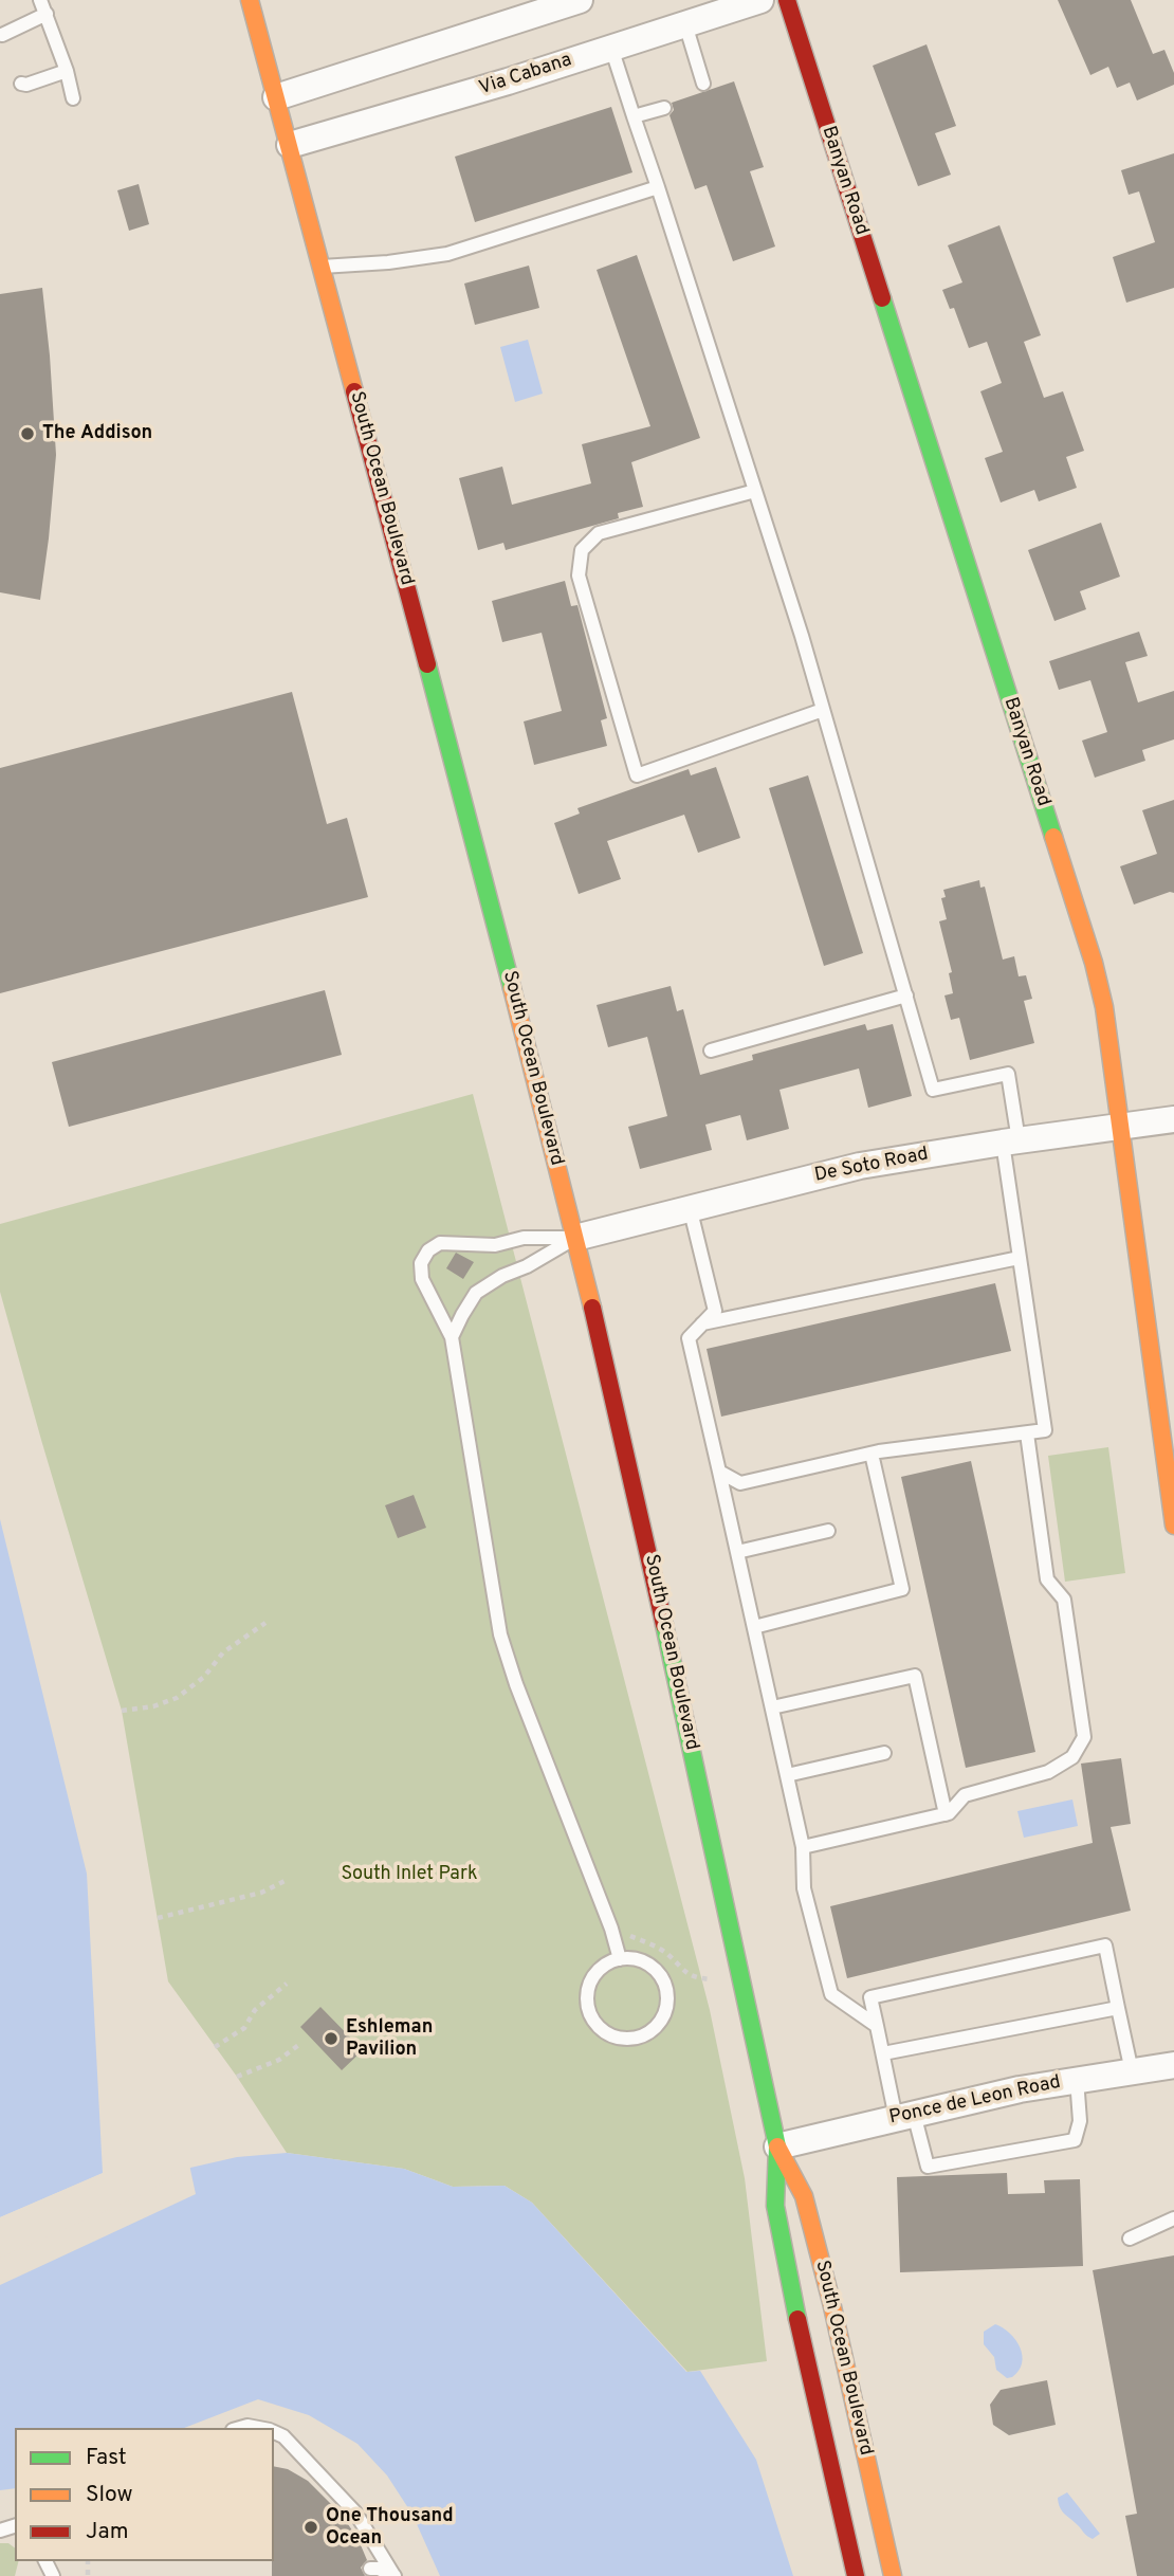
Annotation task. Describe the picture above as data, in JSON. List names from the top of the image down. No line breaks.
{"streets":{"main road":["Banyan Road","South Ocean Boulevard"],"street":["Via Cabana","De Soto Road","Ponce de Leon Road"]},"crossings":[["Via Cabana","South Ocean Boulevard"],["Banyan Road","De Soto Road"],["South Ocean Boulevard","De Soto Road"],["South Ocean Boulevard","Ponce de Leon Road"]],"parks":["South Inlet Park"],"places":["The Addison","Eshleman Pavilion","One Thousand Ocean"],"legend":["Fast","Slow","Jam"]}
